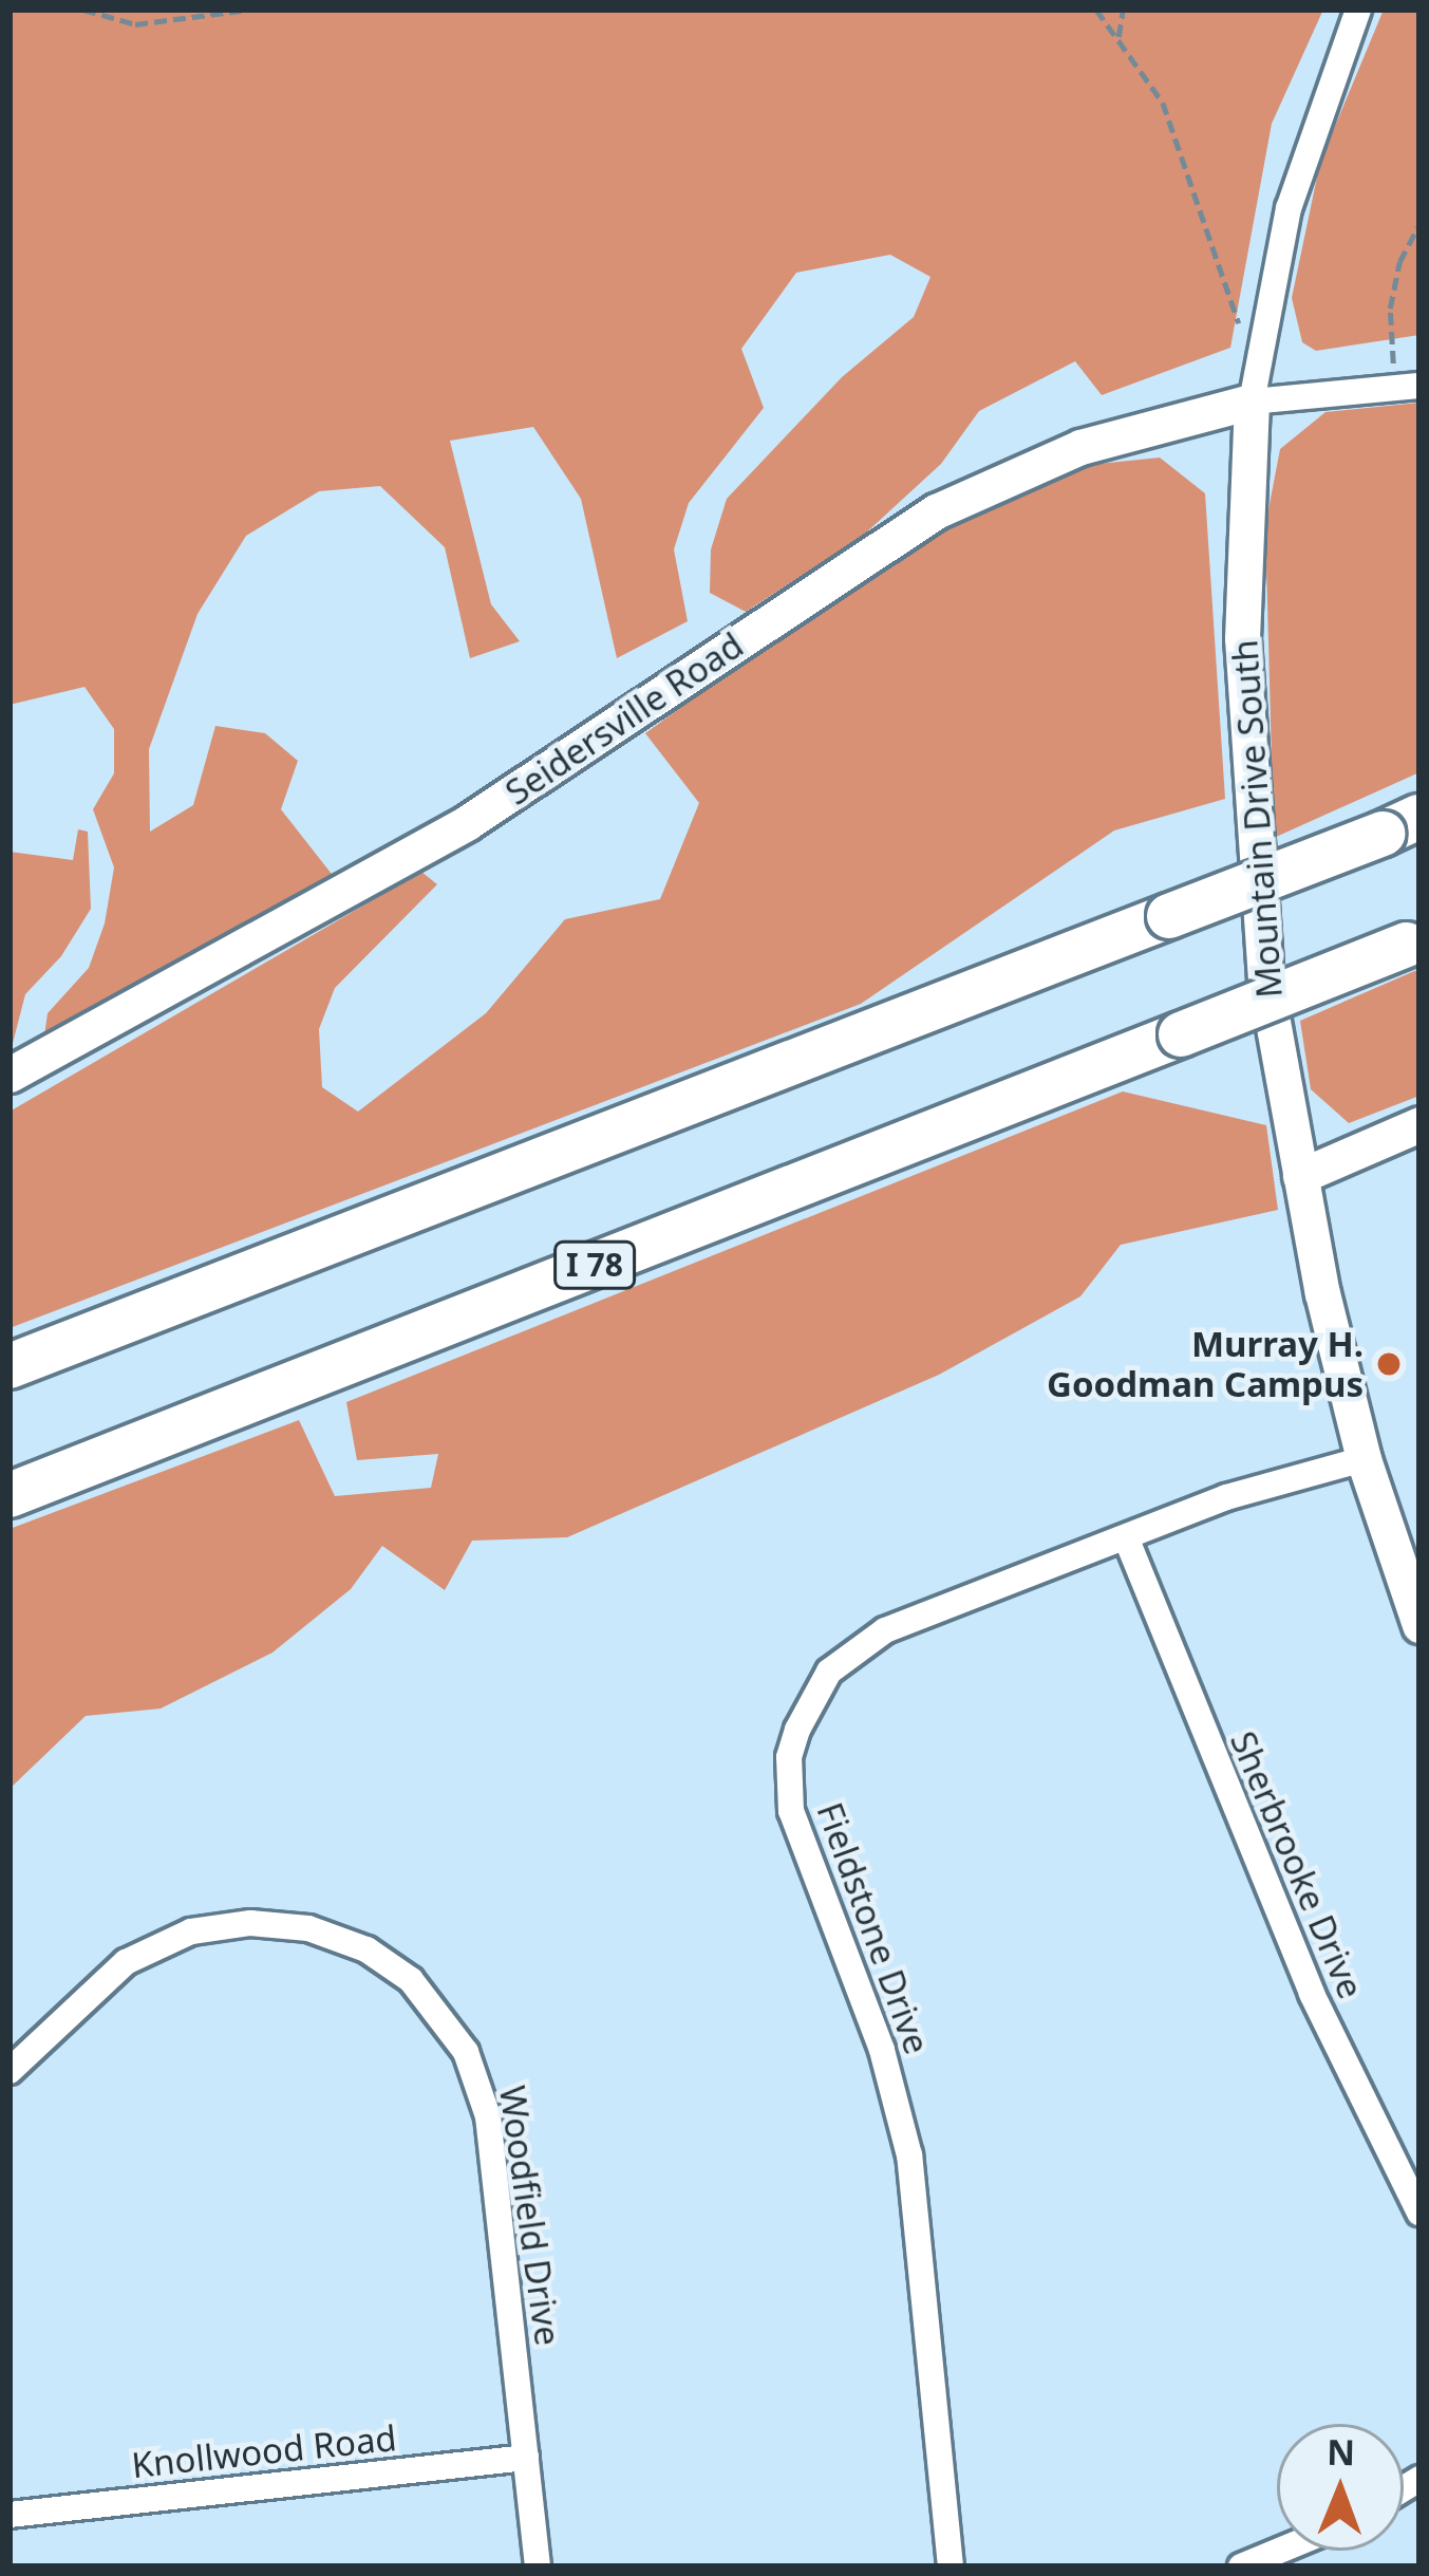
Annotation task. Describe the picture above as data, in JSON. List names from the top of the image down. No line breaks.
{"streets":{"highway":["I 78"],"street":["Seidersville Road","Mountain Drive South","Sherbrooke Drive","Fieldstone Drive","Woodfield Drive","Knollwood Road"]},"crossings":[["Seidersville Road","Mountain Drive South"],["Mountain Drive South","Fieldstone Drive"],["Sherbrooke Drive","Fieldstone Drive"],["Woodfield Drive","Knollwood Road"]],"places":["Murray H. Goodman Campus"],"north":"top"}
